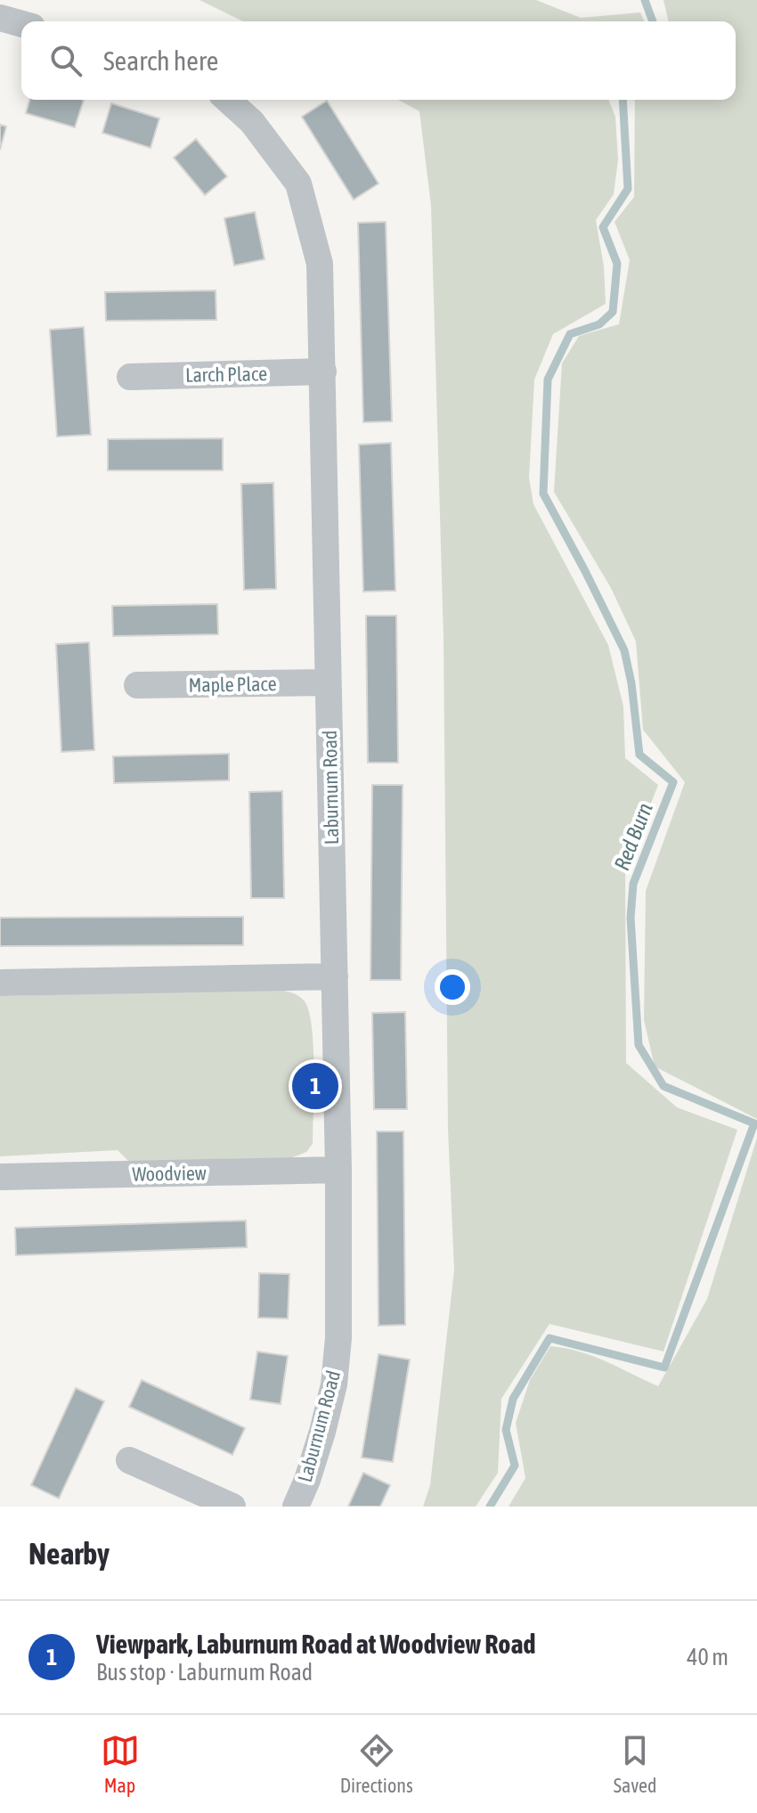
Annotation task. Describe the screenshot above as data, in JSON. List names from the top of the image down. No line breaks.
{"streets":{"street":["Larch Place","Maple Place","Laburnum Road","Woodview"]},"crossings":[["Larch Place","Laburnum Road"],["Maple Place","Laburnum Road"],["Laburnum Road","Woodview"]],"water":["Red Burn"],"page":{"search":"Search here","pins":"1","heading":"Nearby","list":[{"mark":"1","name":"Viewpark, Laburnum Road at Woodview Road","note":"Bus stop · Laburnum Road","value":"40 m"}],"nav":["Map","Directions","Saved"]}}
